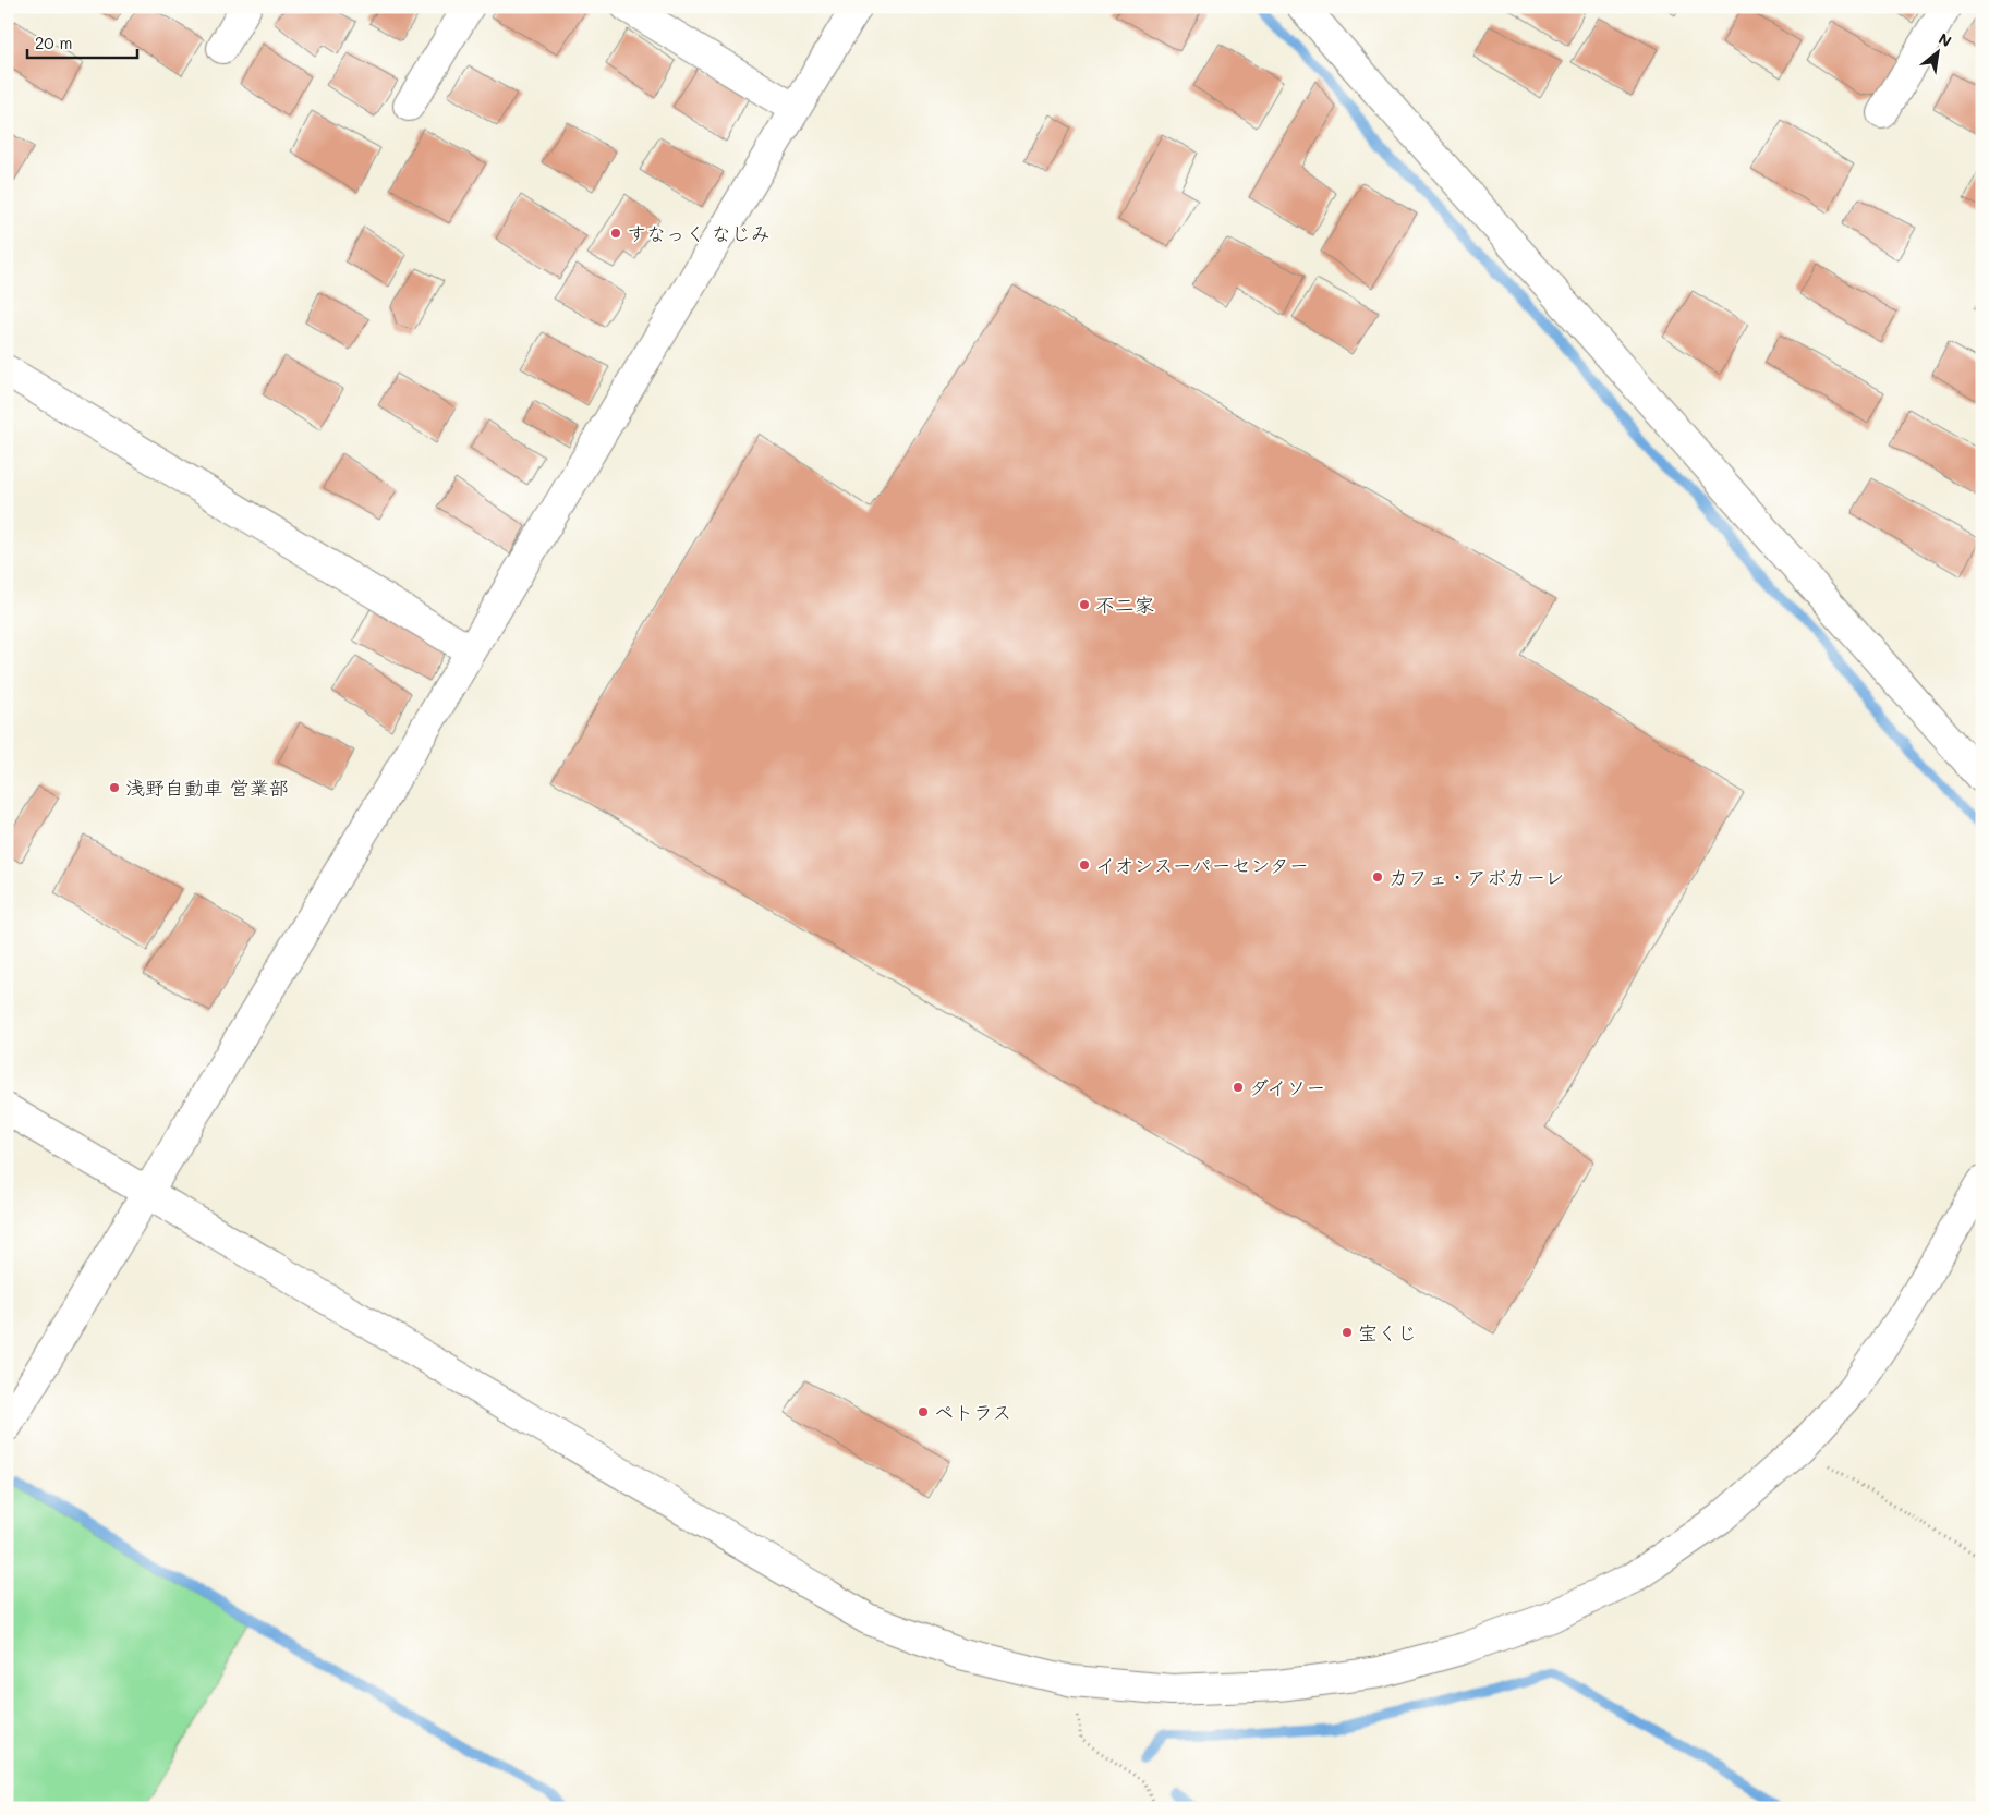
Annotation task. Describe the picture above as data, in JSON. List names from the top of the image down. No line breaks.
{"places":["すなっく なじみ","不二家","浅野自動車 営業部","イオンスーパーセンター","カフェ・アボカーレ","ダイソー","宝くじ","ペトラス"],"scale_bar":"20 m","north":"top right"}
